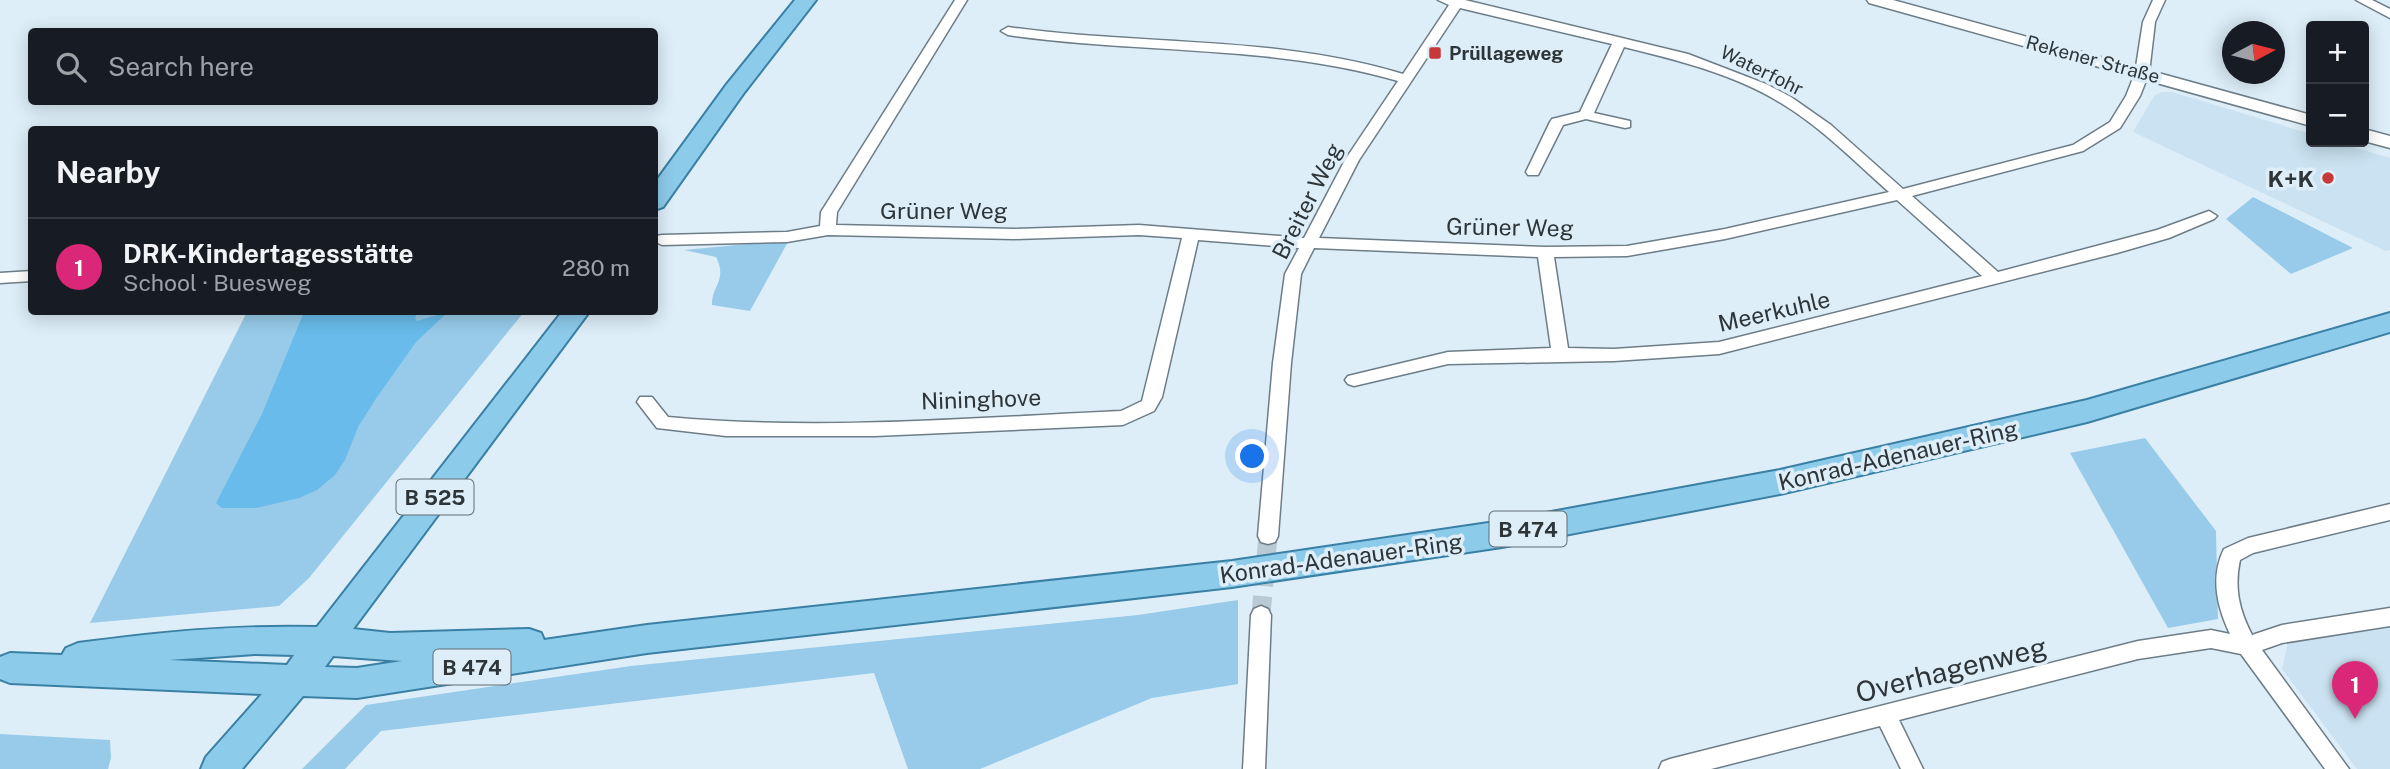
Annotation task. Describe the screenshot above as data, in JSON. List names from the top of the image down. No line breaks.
{"streets":{"main road":["Konrad-Adenauer-Ring","B 525","B 474"],"street":["Rekener Straße","Waterfohr","Breiter Weg","Grüner Weg","Meerkuhle","Nininghove","Overhagenweg"]},"crossings":[["Rekener Straße","Grüner Weg"],["Waterfohr","Breiter Weg"],["Waterfohr","Grüner Weg"],["Breiter Weg","Grüner Weg"],["Grüner Weg","Nininghove"],["Konrad-Adenauer-Ring","B 474"],["B 525","B 474"]],"places":{"transit":["Prüllageweg"],"other":["K+K"]},"north":"right","page":{"map_buttons":["+","−"],"search":"Search here","heading":"Nearby","list":[{"mark":"1","name":"DRK-Kindertagesstätte","note":"School · Buesweg","value":"280 m"}],"pins":"1"}}
